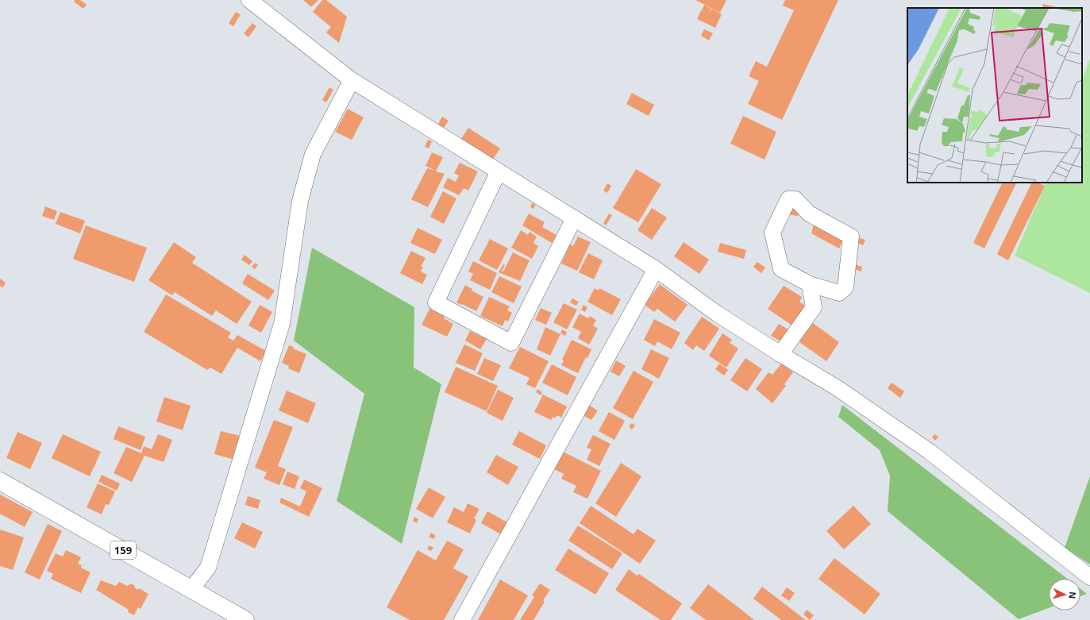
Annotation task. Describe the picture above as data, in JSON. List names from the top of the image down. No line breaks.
{"streets":{"highway":["159"]},"north":"right"}
